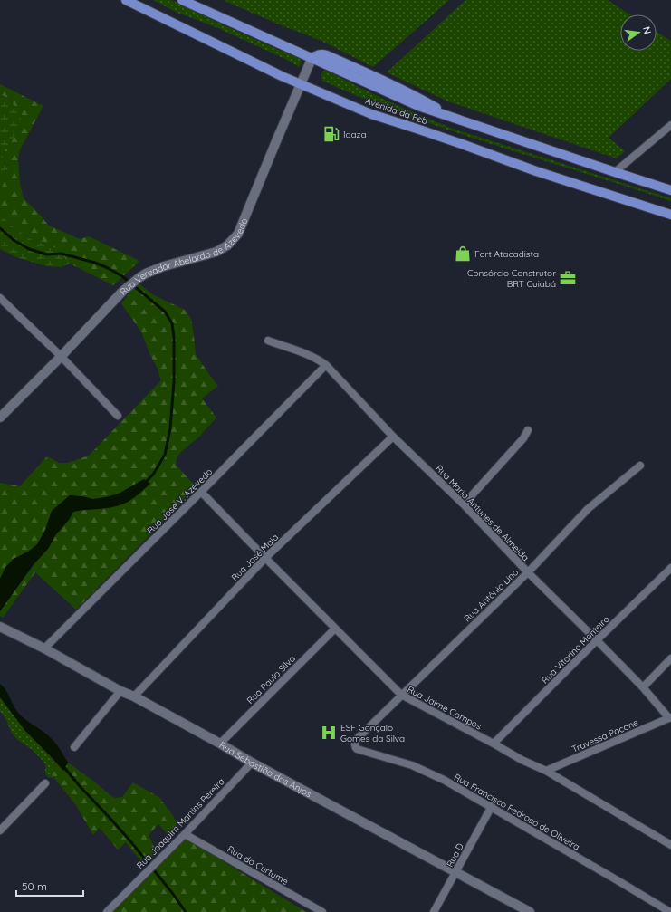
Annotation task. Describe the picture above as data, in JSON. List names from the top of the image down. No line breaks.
{"streets":{"main road":["Avenida da Feb"],"street":["Rua Vereador Abelardo de Azevedo","Rua José V. Azevedo","Rua Maria Antunes de Almeida","Rua José Maia","Rua Antônio Lino","Rua Vitorino Monteiro","Rua Paulo Silva","Rua Jaime Campos","Travessa Pocone","Rua Sebastião dos Anjos","Rua Francisco Pedroso de Oliveira","Rua Joaquim Martins Pereira","Rua D","Rua do Curtume"]},"crossings":[["Avenida da Feb","Rua Vereador Abelardo de Azevedo"],["Rua José V. Azevedo","Rua Maria Antunes de Almeida"],["Rua José V. Azevedo","Rua Jaime Campos"],["Rua José V. Azevedo","Rua Sebastião dos Anjos"],["Rua Maria Antunes de Almeida","Rua José Maia"],["Rua Maria Antunes de Almeida","Rua Antônio Lino"],["Rua Maria Antunes de Almeida","Rua Vitorino Monteiro"],["Rua Maria Antunes de Almeida","Travessa Pocone"],["Rua José Maia","Rua Jaime Campos"],["Rua José Maia","Rua Sebastião dos Anjos"],["Rua Antônio Lino","Rua Jaime Campos"],["Rua Antônio Lino","Rua Francisco Pedroso de Oliveira"],["Rua Vitorino Monteiro","Rua Jaime Campos"],["Rua Paulo Silva","Rua Jaime Campos"],["Rua Paulo Silva","Rua Sebastião dos Anjos"],["Rua Jaime Campos","Travessa Pocone"],["Rua Sebastião dos Anjos","Rua Joaquim Martins Pereira"],["Rua Sebastião dos Anjos","Rua D"],["Rua Francisco Pedroso de Oliveira","Rua D"],["Rua Joaquim Martins Pereira","Rua do Curtume"]],"places":{"fuel station":["Idaza"],"shop":["Fort Atacadista"],"office":["Consórcio Construtor BRT Cuiabá"],"hospital":["ESF Gonçalo Gomes da Silva"]},"scale_bar":"50 m","north":"right"}
